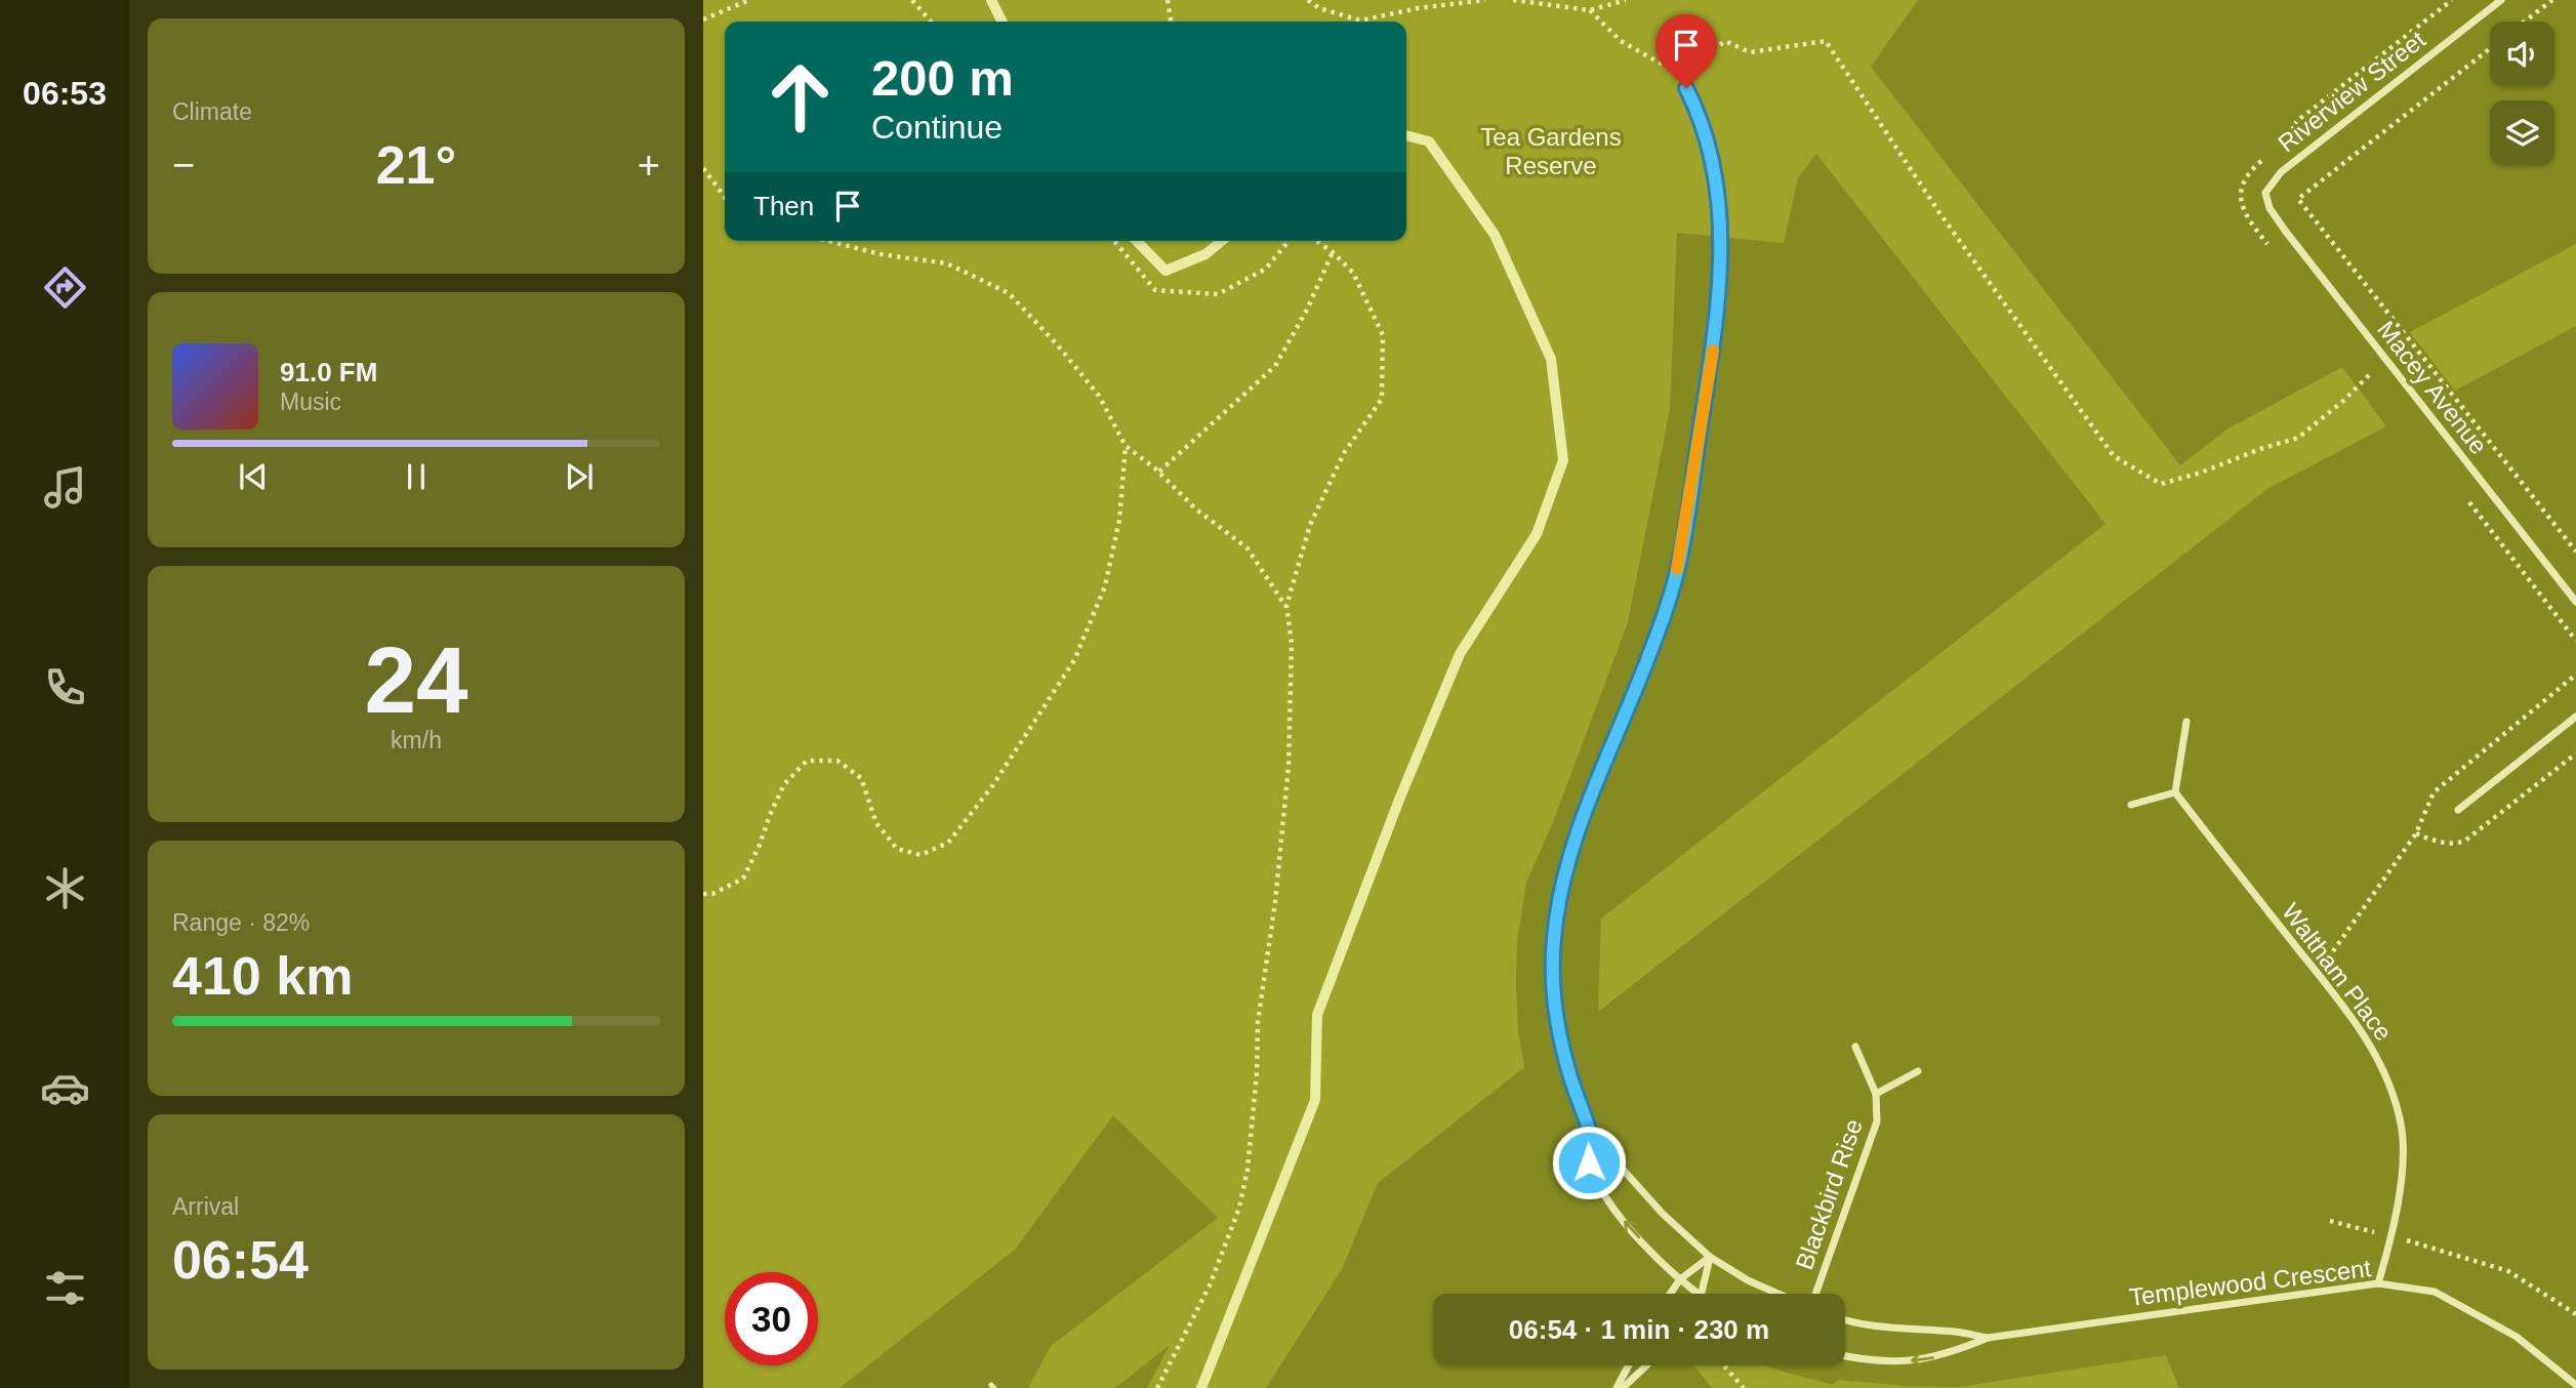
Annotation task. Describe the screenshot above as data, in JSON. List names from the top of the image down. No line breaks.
{"streets":{"street":["Riverview Street","Macey Avenue","Waltham Place","Blackbird Rise","Templewood Crescent"]},"crossings":[["Riverview Street","Macey Avenue"],["Waltham Place","Templewood Crescent"]],"parks":["Tea Gardens Reserve"],"page":{"tabs":"06:53","tile":["Climate",["24","km/h"],["Range · 82%","410 km"],["Arrival","06:54"]],"turn":["200 m","Continue"],"heat":["−","21°","+"],"then":"Then","song":["91.0 FM","Music"],"limit":"30","trip":"06:54 · 1 min · 230 m"}}
